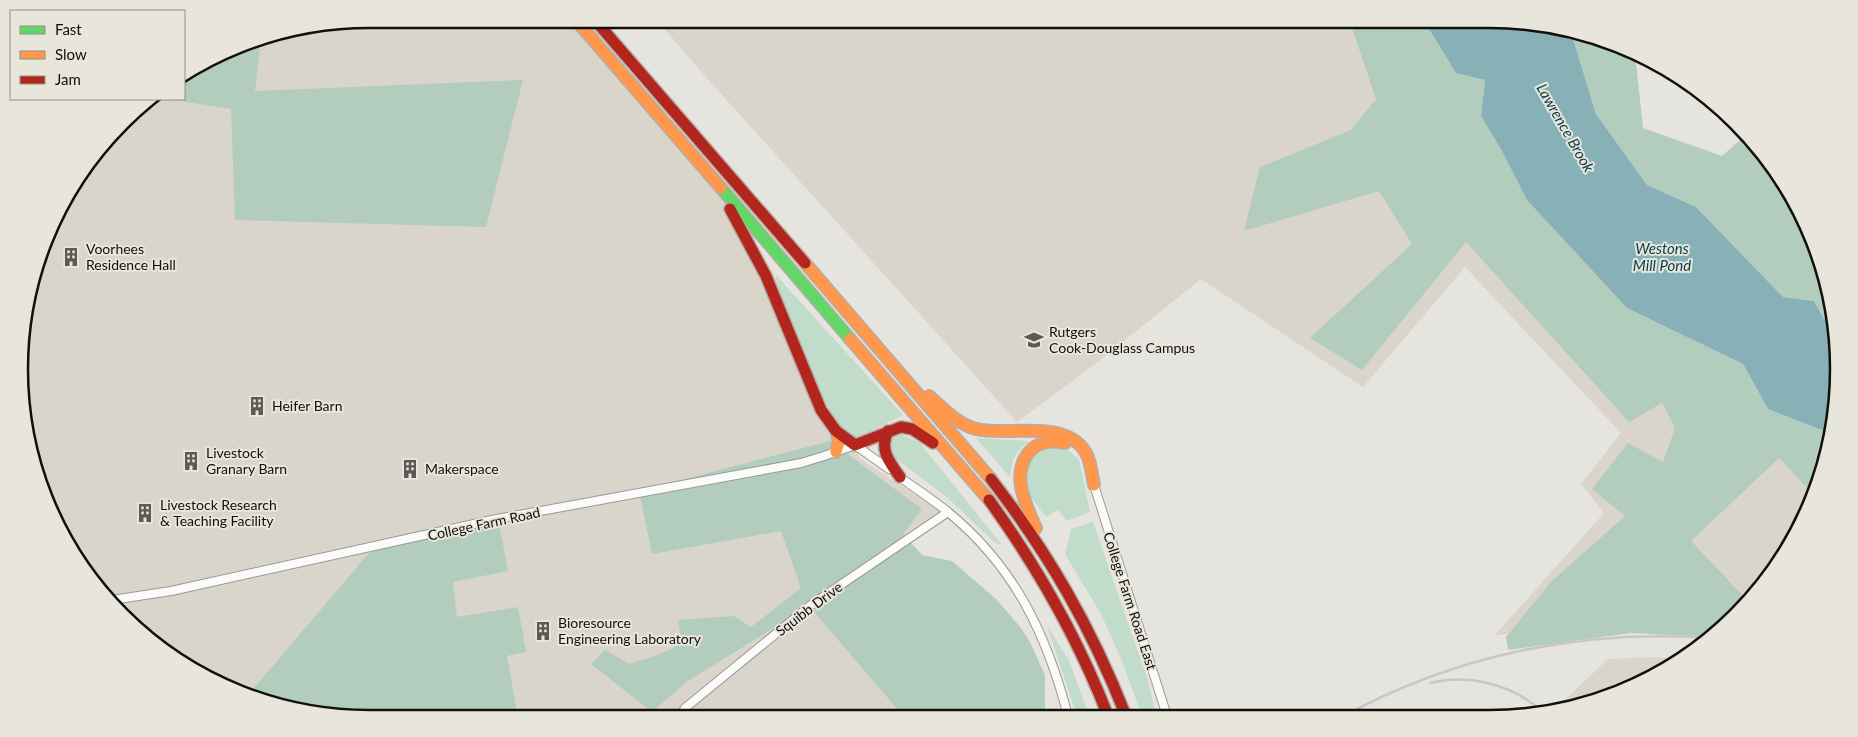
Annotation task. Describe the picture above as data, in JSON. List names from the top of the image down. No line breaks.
{"streets":{"street":["College Farm Road","College Farm Road East","Squibb Drive"]},"water":["Lawrence Brook","Westons Mill Pond"],"places":{"building":["Voorhees Residence Hall","Heifer Barn","Livestock Granary Barn","Makerspace","Livestock Research & Teaching Facility","Bioresource Engineering Laboratory"],"school or university":["Rutgers Cook-Douglass Campus"]},"legend":["Fast","Slow","Jam"]}
